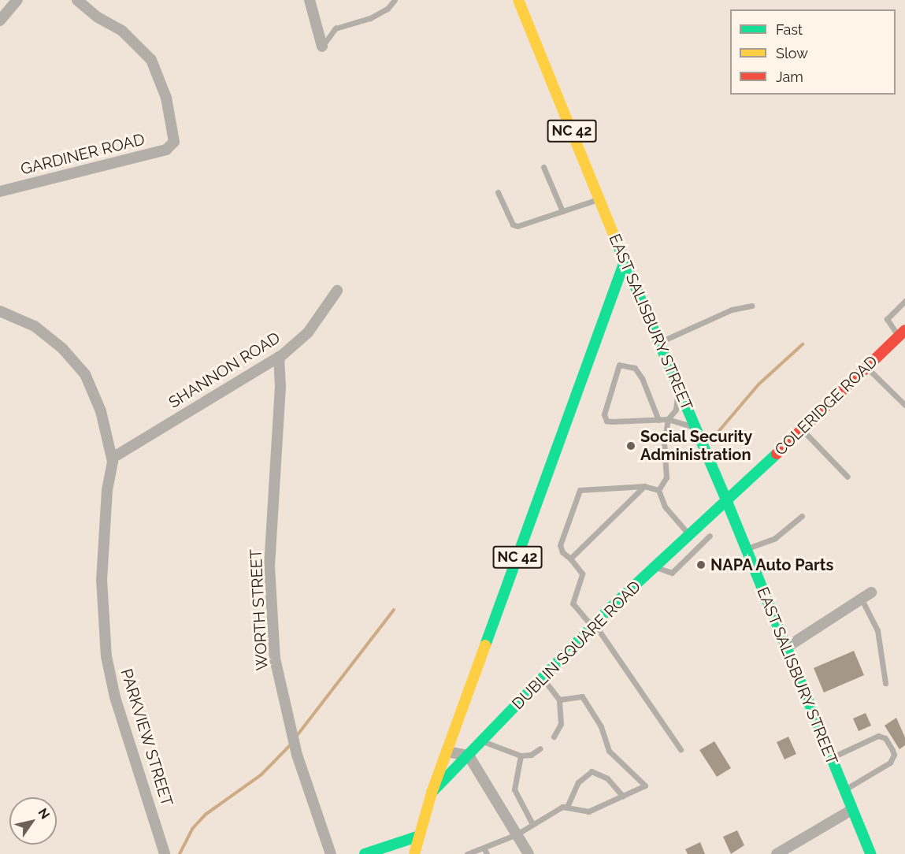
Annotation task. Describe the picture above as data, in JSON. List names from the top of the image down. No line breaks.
{"streets":{"main road":["NC 42","EAST SALISBURY STREET","COLERIDGE ROAD","DUBLIN SQUARE ROAD"],"street":["GARDINER ROAD","SHANNON ROAD","WORTH STREET","PARKVIEW STREET"]},"crossings":[["NC 42","EAST SALISBURY STREET"],["NC 42","DUBLIN SQUARE ROAD"],["EAST SALISBURY STREET","COLERIDGE ROAD"],["EAST SALISBURY STREET","DUBLIN SQUARE ROAD"],["SHANNON ROAD","WORTH STREET"],["SHANNON ROAD","PARKVIEW STREET"],["COLERIDGE ROAD","DUBLIN SQUARE ROAD"]],"places":["Social Security Administration","NAPA Auto Parts"],"legend":["Fast","Slow","Jam"],"north":"top right"}
